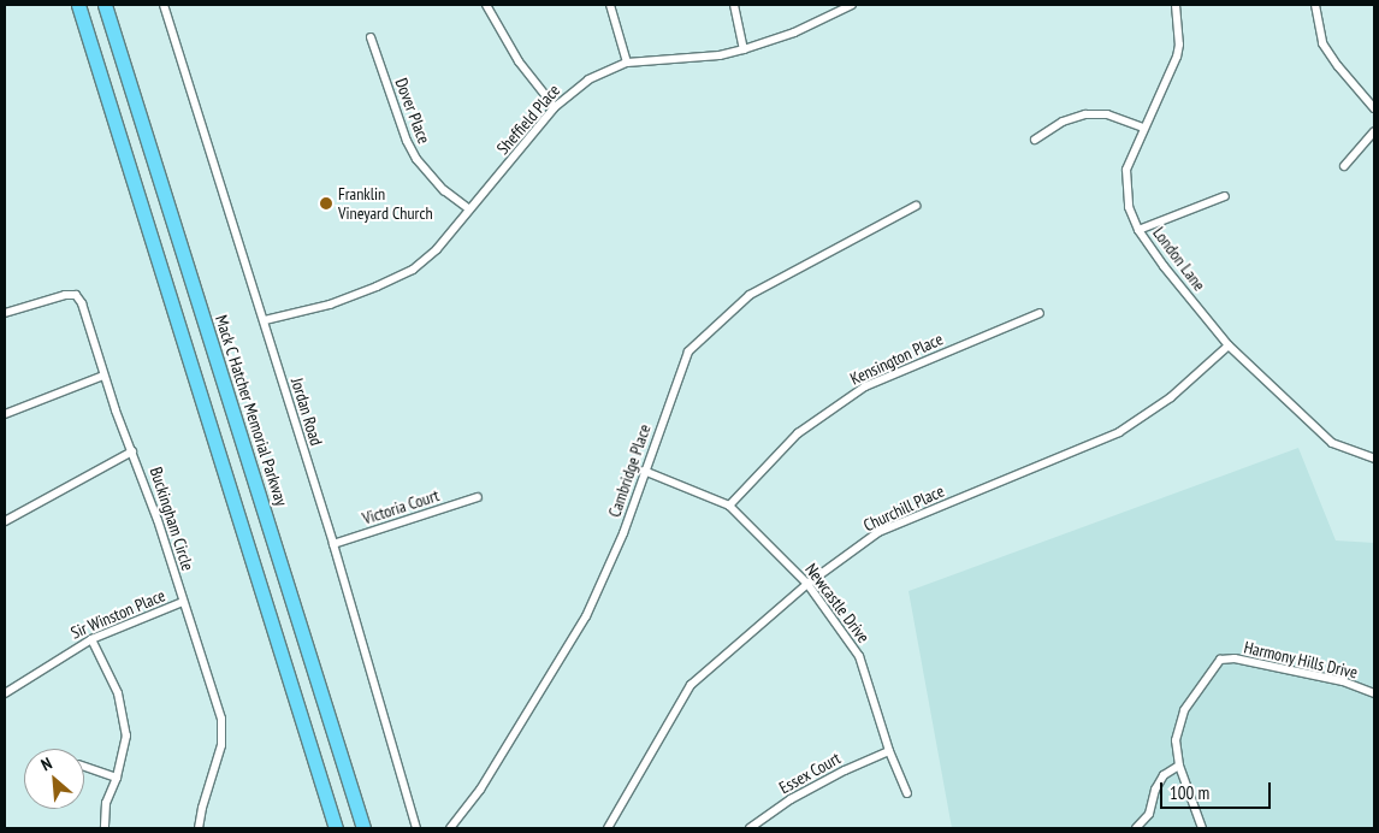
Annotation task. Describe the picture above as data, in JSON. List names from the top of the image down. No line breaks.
{"streets":{"highway":["Mack C Hatcher Memorial Parkway"],"street":["Dover Place","Sheffield Place","London Lane","Kensington Place","Jordan Road","Cambridge Place","Victoria Court","Churchill Place","Buckingham Circle","Newcastle Drive","Sir Winston Place","Harmony Hills Drive","Essex Court"]},"crossings":[["Dover Place","Sheffield Place"],["Sheffield Place","Jordan Road"],["London Lane","Churchill Place"],["Kensington Place","Newcastle Drive"],["Jordan Road","Victoria Court"],["Cambridge Place","Newcastle Drive"],["Churchill Place","Newcastle Drive"],["Buckingham Circle","Sir Winston Place"],["Newcastle Drive","Essex Court"]],"places":["Franklin Vineyard Church"],"scale_bar":"100 m","north":"top left"}
